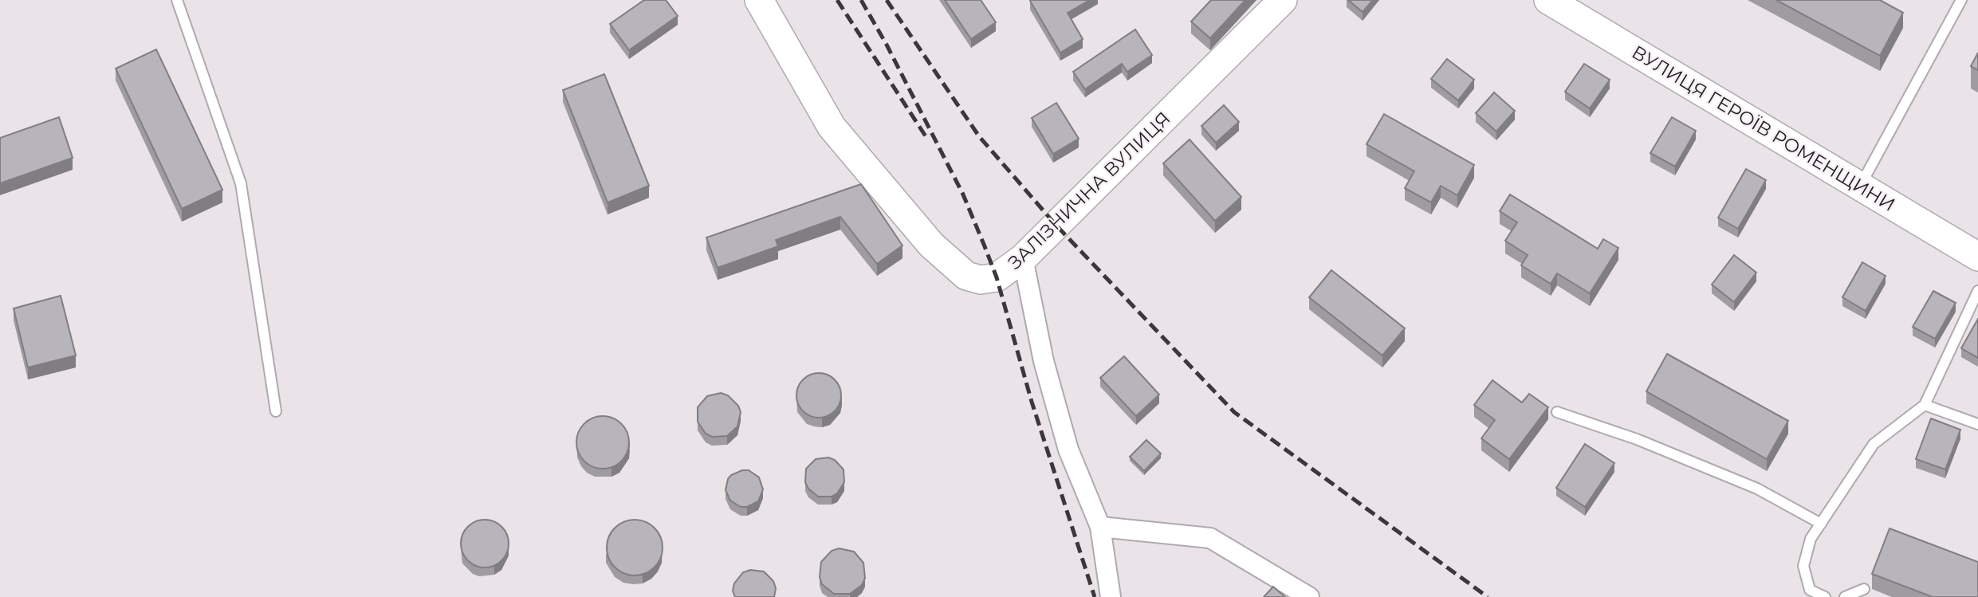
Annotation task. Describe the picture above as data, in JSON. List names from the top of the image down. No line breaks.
{"streets":{"street":["ВУЛИЦЯ ГЕРОЇВ РОМЕНЩИНИ","ЗАЛІЗНИЧНА ВУЛИЦЯ"]}}
